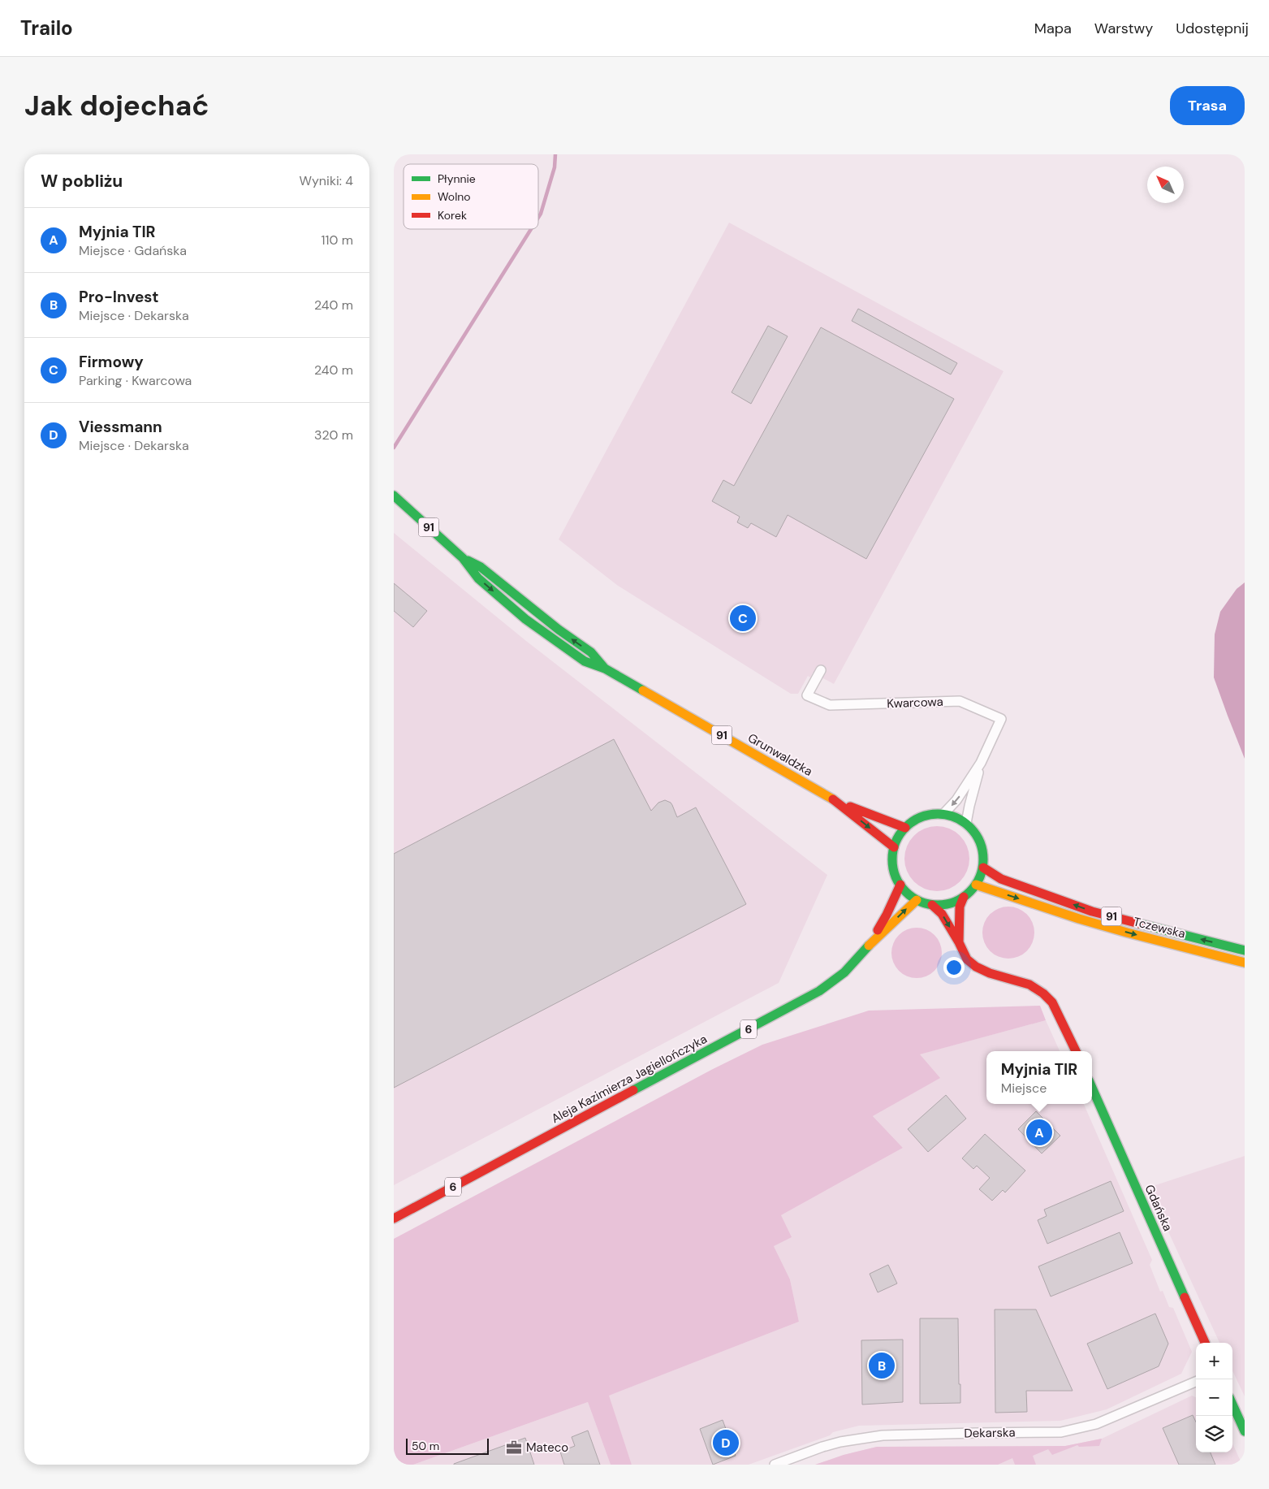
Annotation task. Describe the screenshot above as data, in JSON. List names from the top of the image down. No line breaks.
{"streets":{"main road":["91","Grunwaldzka","Tczewska","6","Aleja Kazimierza Jagiellończyka","Gdańska"],"street":["Kwarcowa","Dekarska"]},"crossings":[["Kwarcowa","Grunwaldzka"],["Kwarcowa","Tczewska"],["Kwarcowa","Aleja Kazimierza Jagiellończyka"],["Grunwaldzka","Tczewska"],["Grunwaldzka","Aleja Kazimierza Jagiellończyka"],["Tczewska","Aleja Kazimierza Jagiellończyka"]],"places":{"office":["Mateco"]},"legend":["Płynnie","Wolno","Korek"],"scale_bar":"50 m","north":"top left","page":{"header":"Trailo","nav":["Mapa","Warstwy","Udostępnij"],"buttons":"Trasa","title":"Jak dojechać","heading":["W pobliżu","Wyniki: 4"],"list":[{"mark":"A","name":"Myjnia TIR","note":"Miejsce · Gdańska","value":"110 m"},{"mark":"B","name":"Pro-Invest","note":"Miejsce · Dekarska","value":"240 m"},{"mark":"C","name":"Firmowy","note":"Parking · Kwarcowa","value":"240 m"},{"mark":"D","name":"Viessmann","note":"Miejsce · Dekarska","value":"320 m"}],"pins":["C","A","B","D"],"popup":["Myjnia TIR","Miejsce"],"map_buttons":["+","−"],"scale":"50 m"}}
